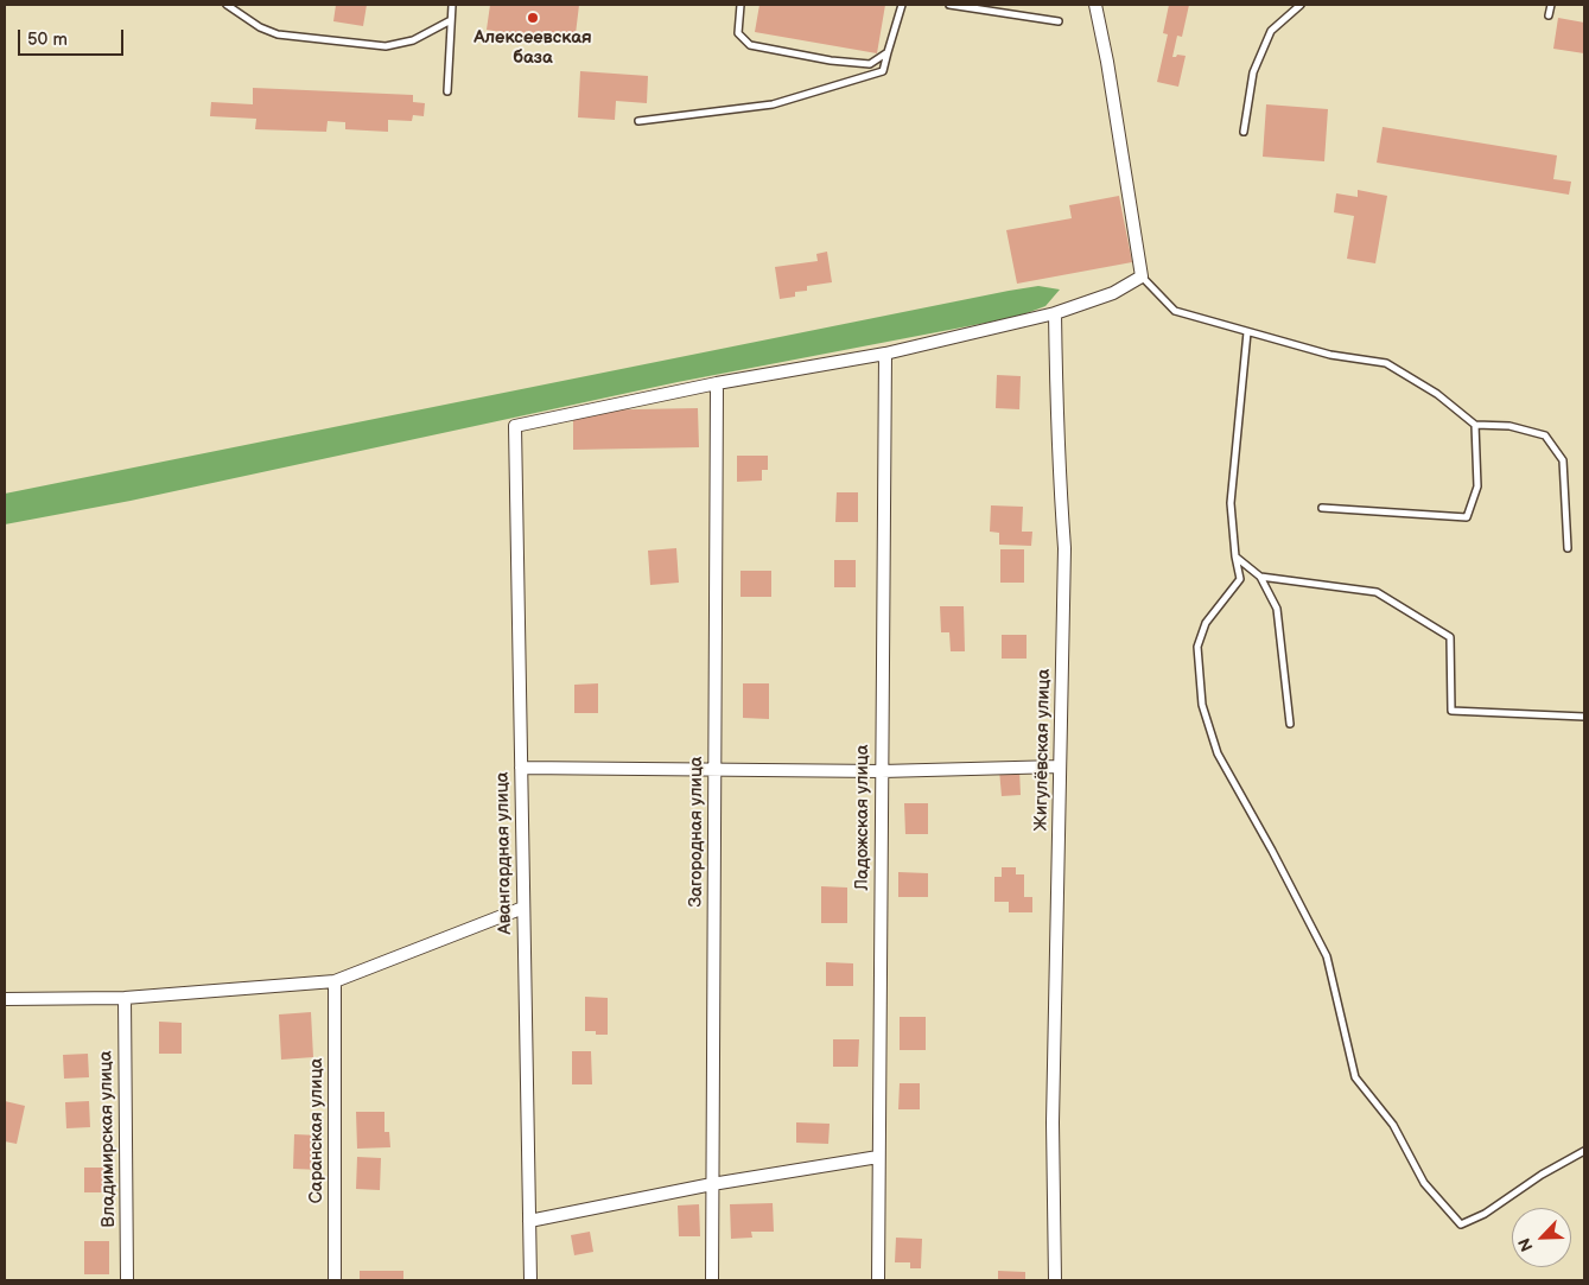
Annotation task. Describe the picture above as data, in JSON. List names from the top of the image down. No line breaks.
{"streets":{"street":["Жигулёвская улица","Ладожская улица","Загородная улица","Авангардная улица","Саранская улица","Владимирская улица"]},"crossings":[["Загородная улица","Авангардная улица"]],"places":["Алексеевская база"],"scale_bar":"50 m","north":"bottom left"}
